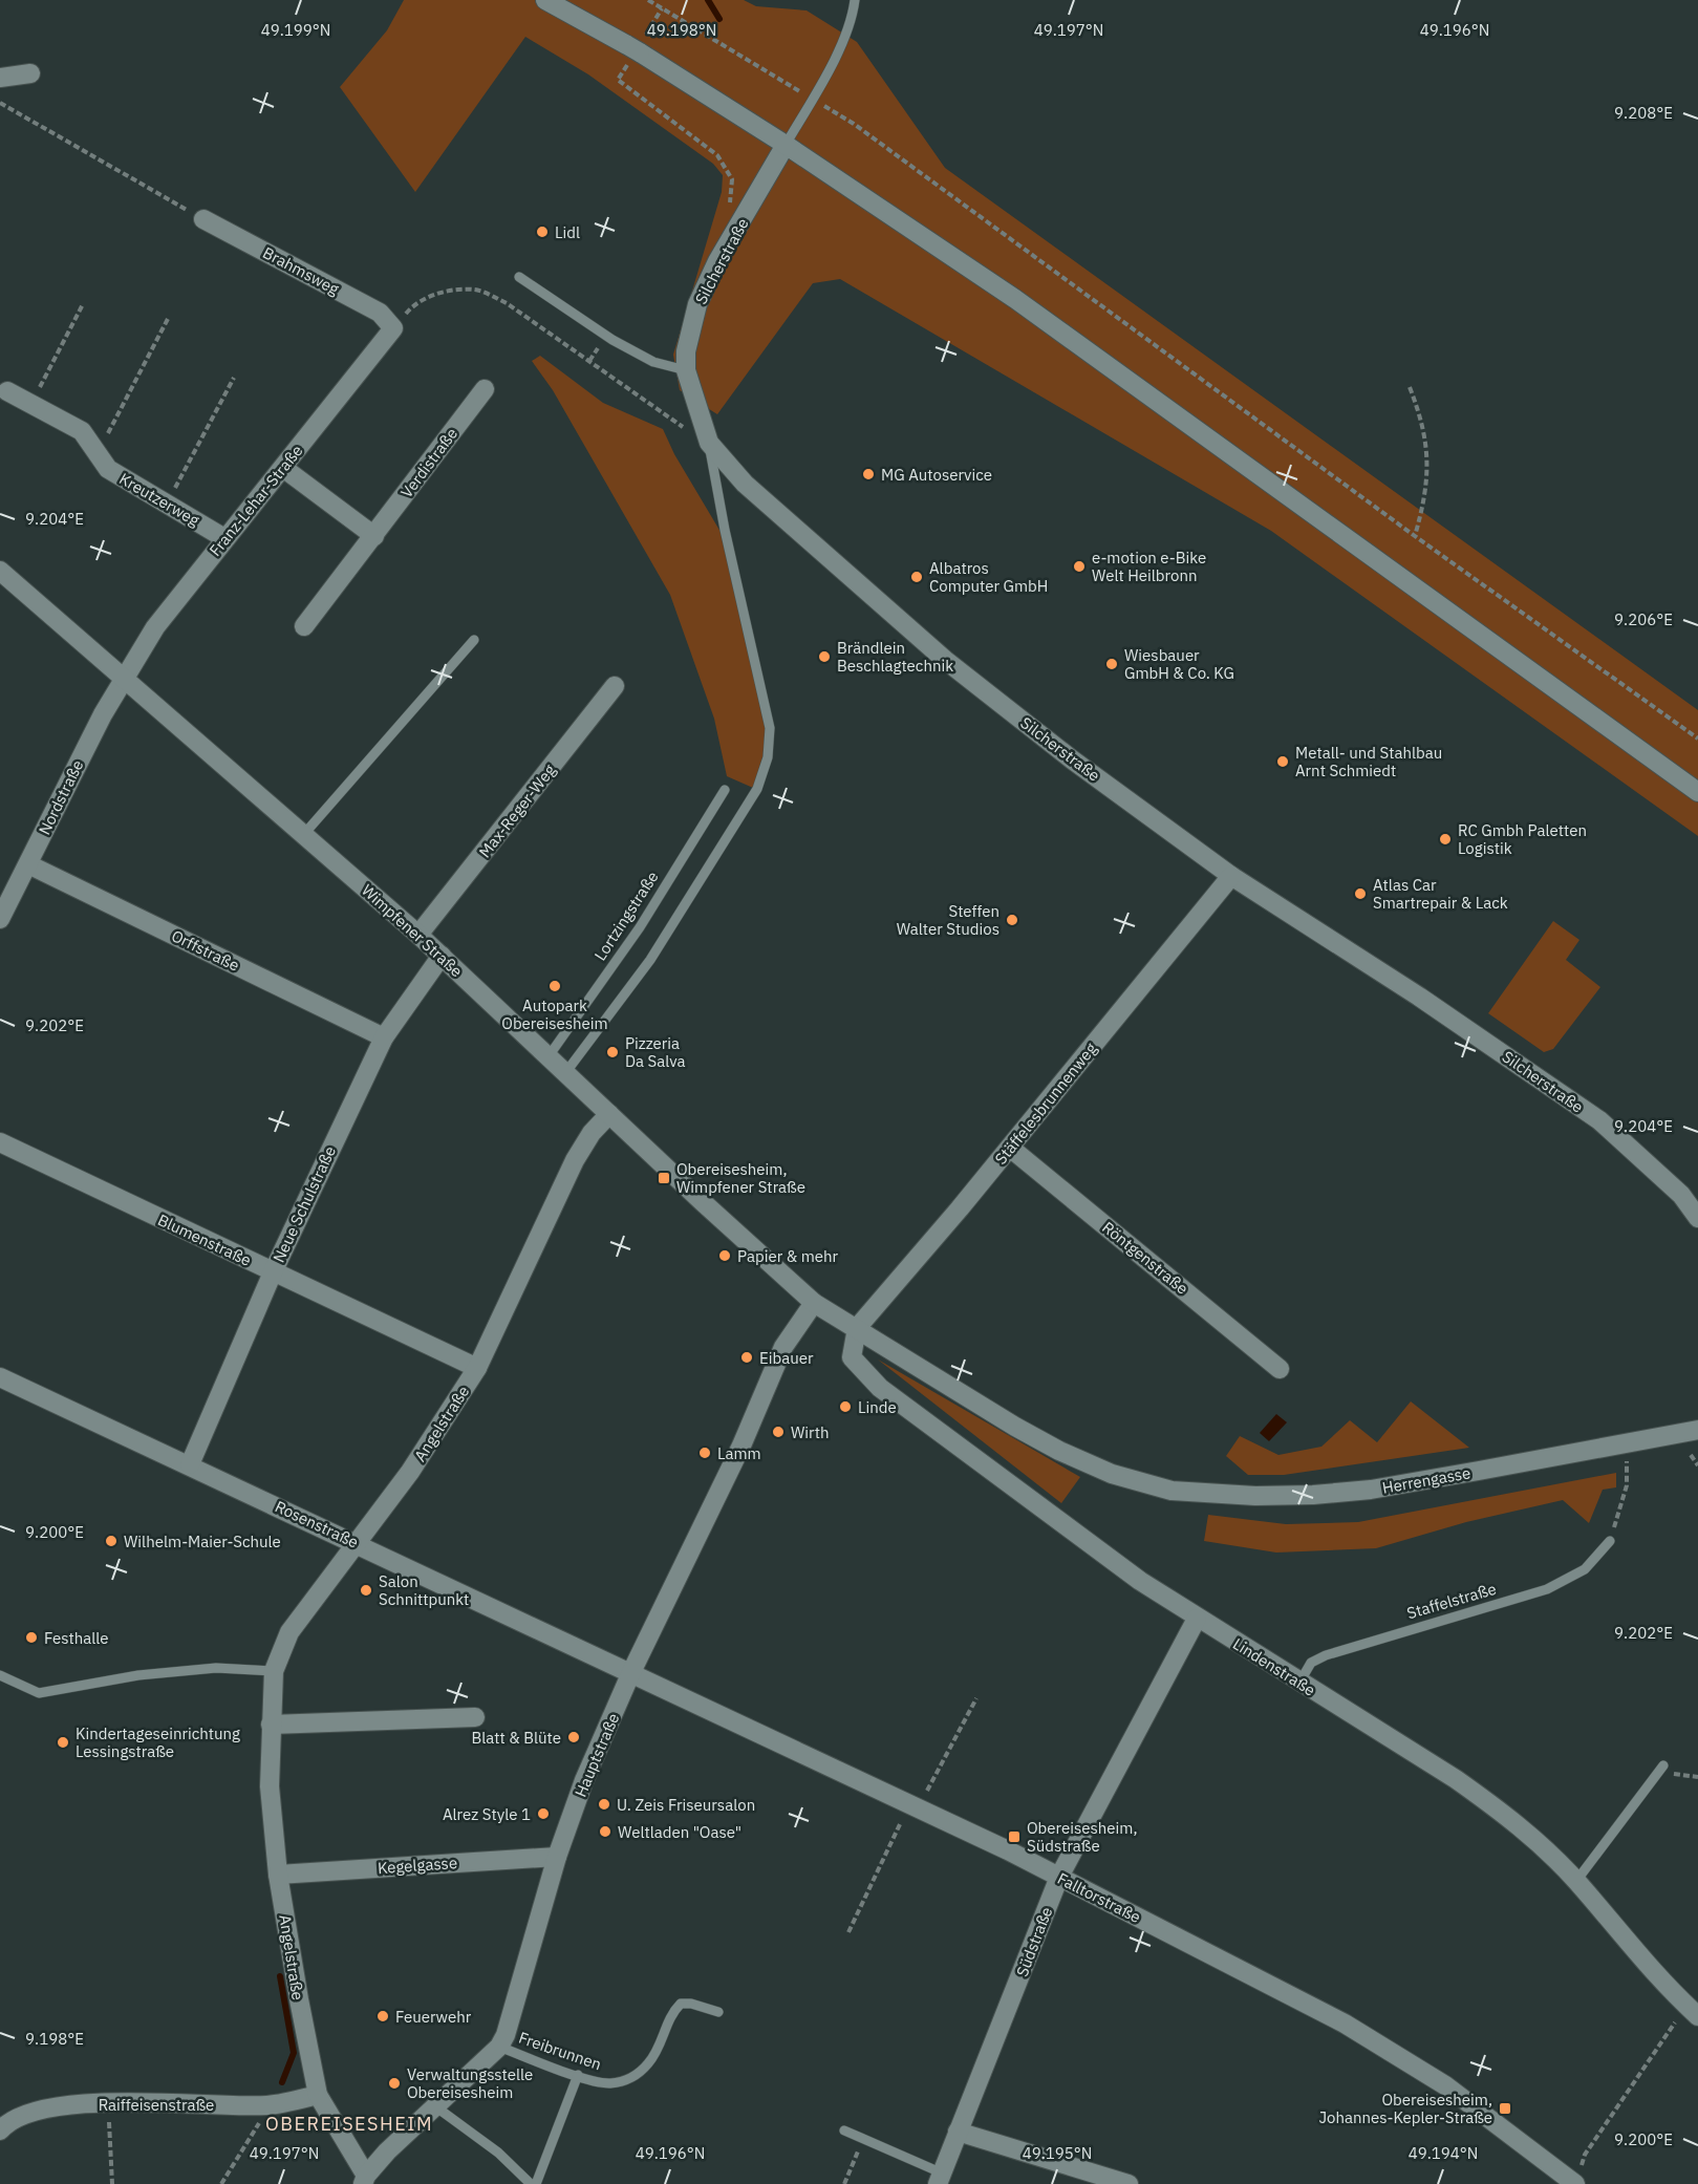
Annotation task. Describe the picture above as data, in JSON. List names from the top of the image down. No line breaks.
{"streets":{"street":["Silcherstraße","Brahmsweg","Verdistraße","Kreutzerweg","Franz-Lehar-Straße","Nordstraße","Max-Reger-Weg","Wimpfener Straße","Orffstraße","Stäffelesbrunnenweg","Neue Schulstraße","Blumenstraße","Röntgenstraße","Angelstraße","Herrengasse","Rosenstraße","Lindenstraße","Hauptstraße","Kegelgasse","Falltorstraße","Südstraße","Raiffeisenstraße"],"lane":["Lortzingstraße","Staffelstraße","Freibrunnen"]},"crossings":[["Silcherstraße","Stäffelesbrunnenweg"],["Brahmsweg","Franz-Lehar-Straße"],["Kreutzerweg","Franz-Lehar-Straße"],["Franz-Lehar-Straße","Nordstraße"],["Franz-Lehar-Straße","Wimpfener Straße"],["Nordstraße","Wimpfener Straße"],["Nordstraße","Orffstraße"],["Max-Reger-Weg","Wimpfener Straße"],["Lortzingstraße","Wimpfener Straße"],["Wimpfener Straße","Stäffelesbrunnenweg"],["Wimpfener Straße","Neue Schulstraße"],["Wimpfener Straße","Angelstraße"],["Wimpfener Straße","Herrengasse"],["Wimpfener Straße","Lindenstraße"],["Wimpfener Straße","Hauptstraße"],["Orffstraße","Neue Schulstraße"],["Stäffelesbrunnenweg","Röntgenstraße"],["Stäffelesbrunnenweg","Herrengasse"],["Stäffelesbrunnenweg","Lindenstraße"],["Neue Schulstraße","Blumenstraße"],["Neue Schulstraße","Rosenstraße"],["Blumenstraße","Angelstraße"],["Angelstraße","Rosenstraße"],["Angelstraße","Hauptstraße"],["Angelstraße","Kegelgasse"],["Angelstraße","Raiffeisenstraße"],["Herrengasse","Lindenstraße"],["Rosenstraße","Hauptstraße"],["Rosenstraße","Falltorstraße"],["Staffelstraße","Lindenstraße"],["Lindenstraße","Südstraße"],["Hauptstraße","Kegelgasse"],["Hauptstraße","Falltorstraße"],["Hauptstraße","Freibrunnen"],["Falltorstraße","Südstraße"]],"districts":["OBEREISESHEIM"],"places":{"other":["Lidl","MG Autoservice","e-motion e-Bike Welt Heilbronn","Albatros Computer GmbH","Brändlein Beschlagtechnik","Wiesbauer GmbH & Co. KG","Metall- und Stahlbau Arnt Schmiedt","RC Gmbh Paletten Logistik","Atlas Car Smartrepair & Lack","Steffen Walter Studios","Autopark Obereisesheim","Pizzeria Da Salva","Papier & mehr","Eibauer","Linde","Wirth","Lamm","Wilhelm-Maier-Schule","Salon Schnittpunkt","Festhalle","Blatt & Blüte","Kindertageseinrichtung Lessingstraße","U. Zeis Friseursalon","Alrez Style 1","Weltladen \"Oase\"","Feuerwehr","Verwaltungsstelle Obereisesheim"],"transit":["Obereisesheim, Wimpfener Straße","Obereisesheim, Südstraße","Obereisesheim, Johannes-Kepler-Straße"]},"coordinates":["49.199°N","49.198°N","49.197°N","49.196°N","9.208°E","9.204°E","9.206°E","9.202°E","9.200°E","9.198°E","49.195°N","49.194°N"]}
